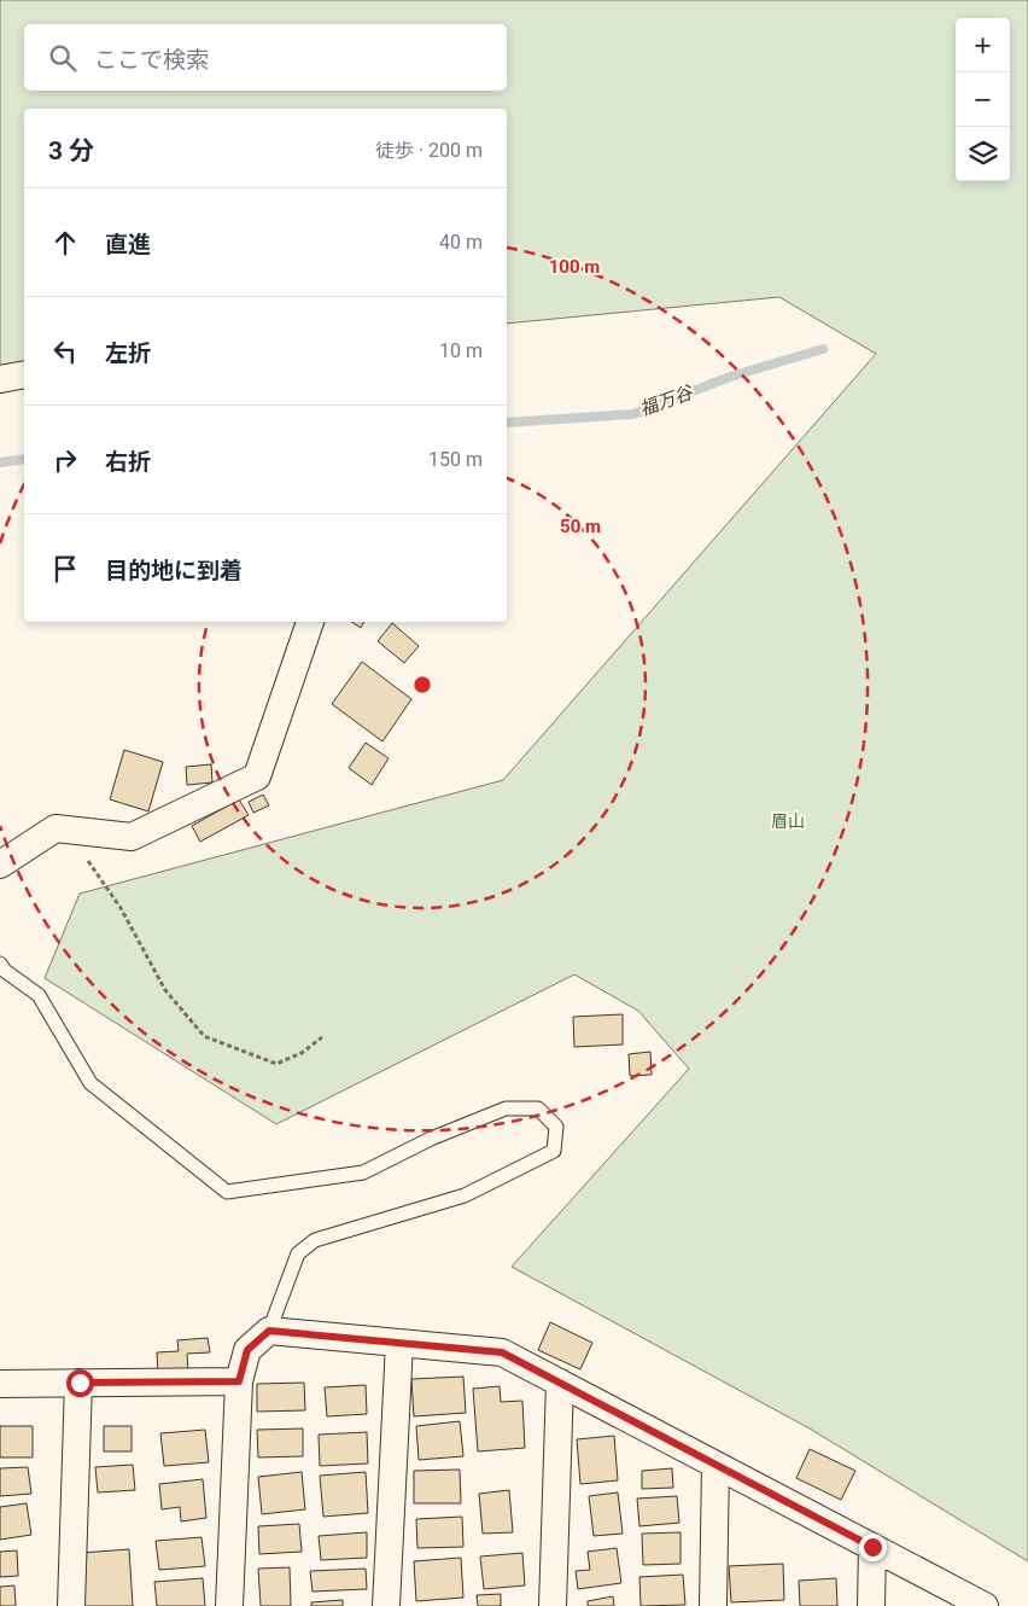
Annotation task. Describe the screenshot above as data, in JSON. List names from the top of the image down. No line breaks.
{"water":["福万谷"],"parks":["眉山"],"page":{"map_buttons":["+","−"],"search":"ここで検索","heading":["3 分","徒歩 · 200 m"],"list":[["直進","40 m"],["左折","10 m"],["右折","150 m"],"目的地に到着"]},"rings":["100 m","50 m"]}
